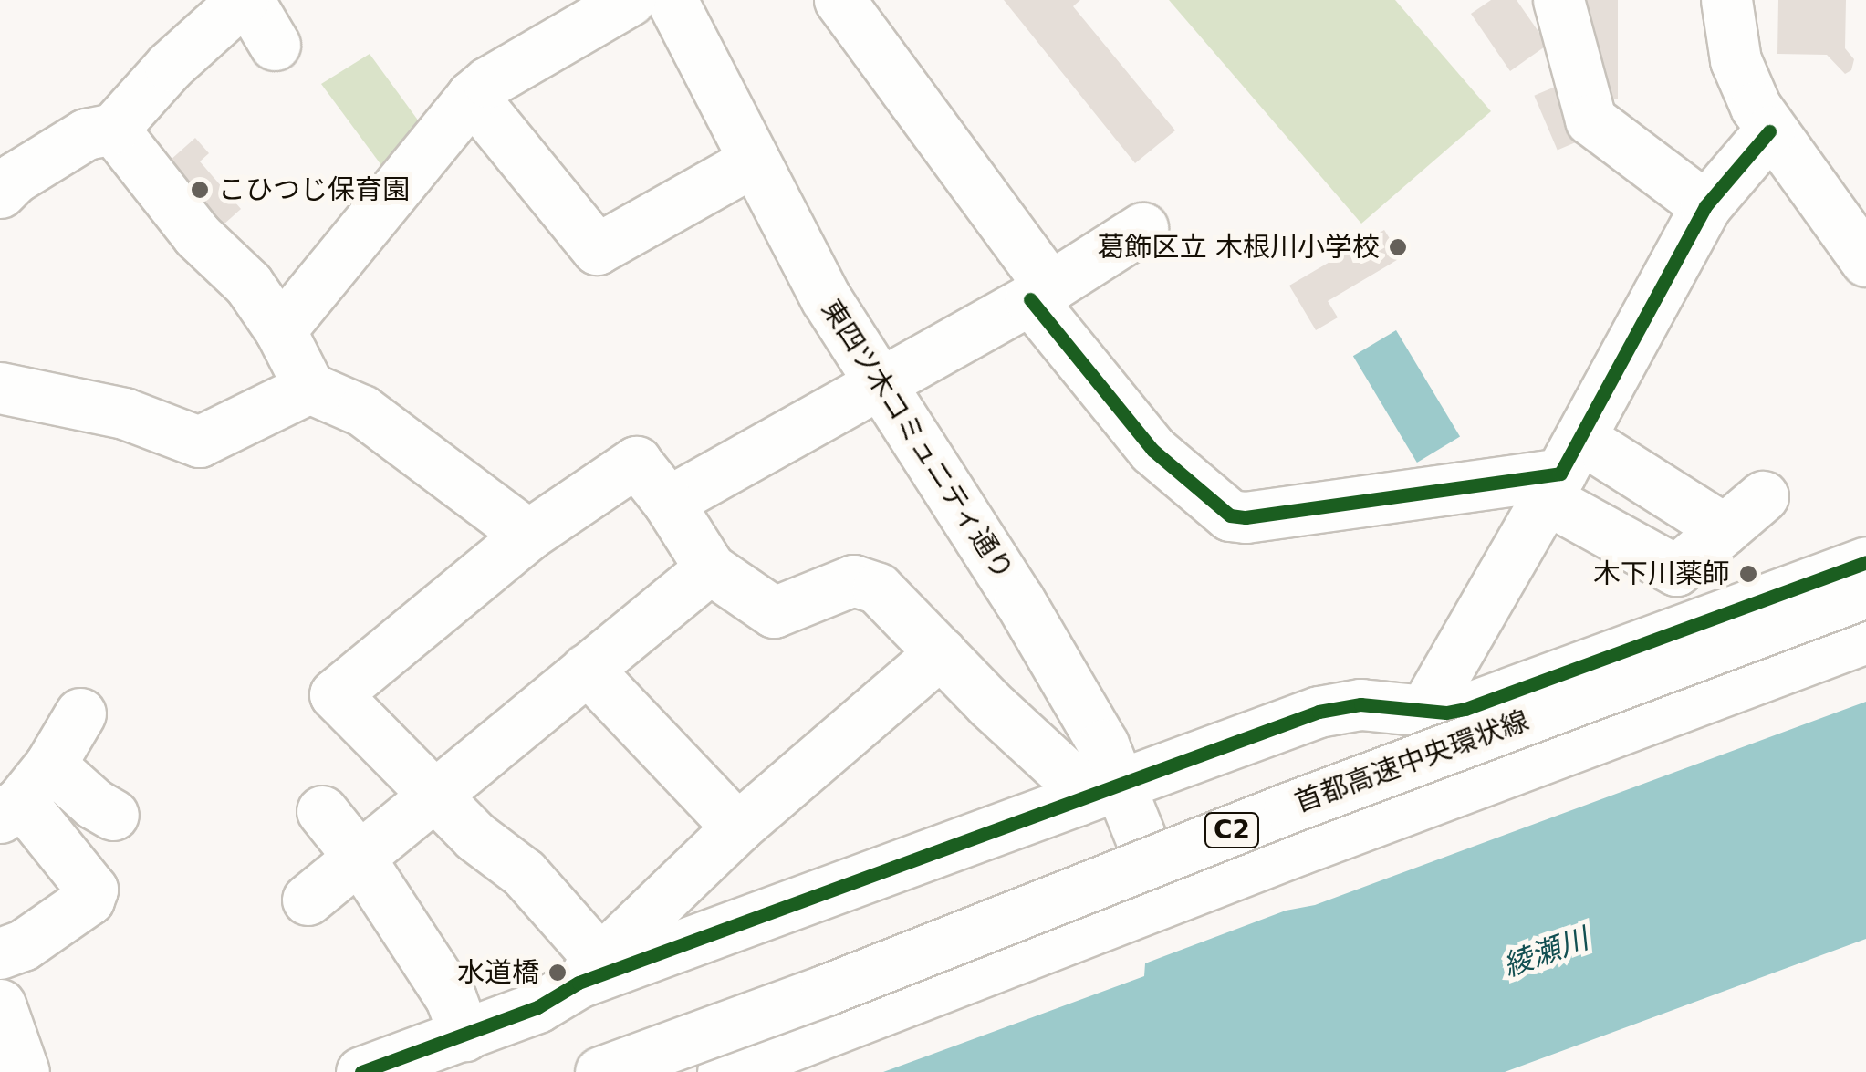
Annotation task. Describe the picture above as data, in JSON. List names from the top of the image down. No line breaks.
{"streets":{"main road":["東四ツ木コミュニティ通り","首都高速中央環状線","C2"]},"water":["綾瀬川"],"places":["こひつじ保育園","葛飾区立 木根川小学校","木下川薬師","水道橋"]}
